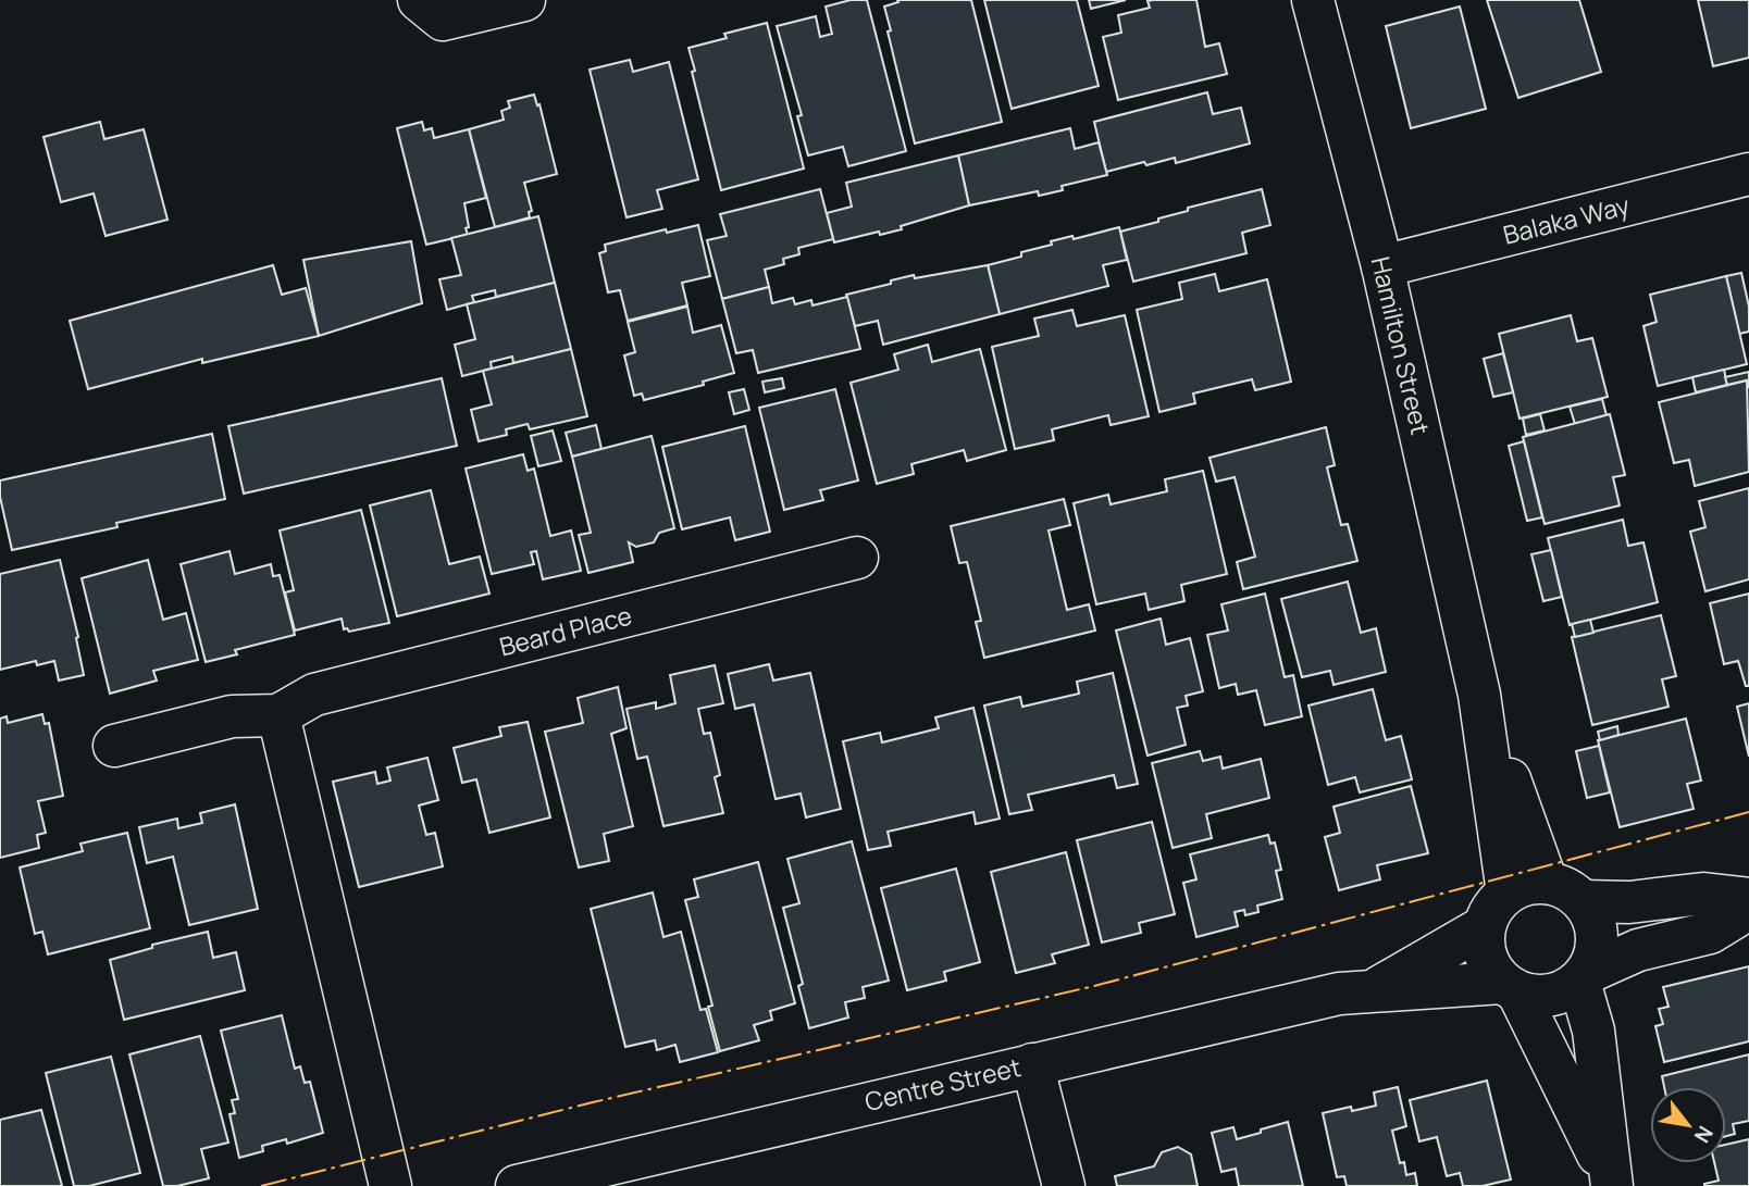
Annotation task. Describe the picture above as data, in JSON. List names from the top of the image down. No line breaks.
{"streets":{"street":["Balaka Way","Hamilton Street","Beard Place","Centre Street"]},"crossings":[["Balaka Way","Hamilton Street"],["Hamilton Street","Centre Street"]],"north":"bottom right"}
